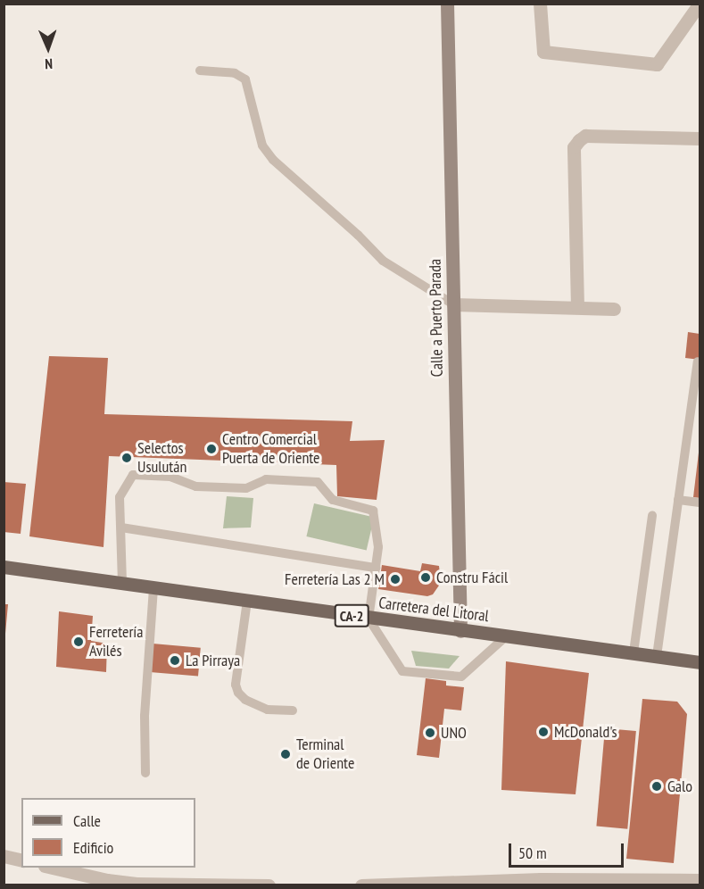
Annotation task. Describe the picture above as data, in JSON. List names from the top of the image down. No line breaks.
{"streets":{"main road":["Carretera del Litoral","CA-2"],"street":["Calle a Puerto Parada"]},"crossings":[["Calle a Puerto Parada","Carretera del Litoral"]],"places":["Centro Comercial Puerta de Oriente","Selectos Usulután","Constru Fácil","Ferretería Las 2 M","Ferretería Avilés","La Pirraya","McDonald's","UNO","Terminal de Oriente","Galo"],"legend":["Calle","Edificio"],"scale_bar":"50 m","north":"bottom"}
